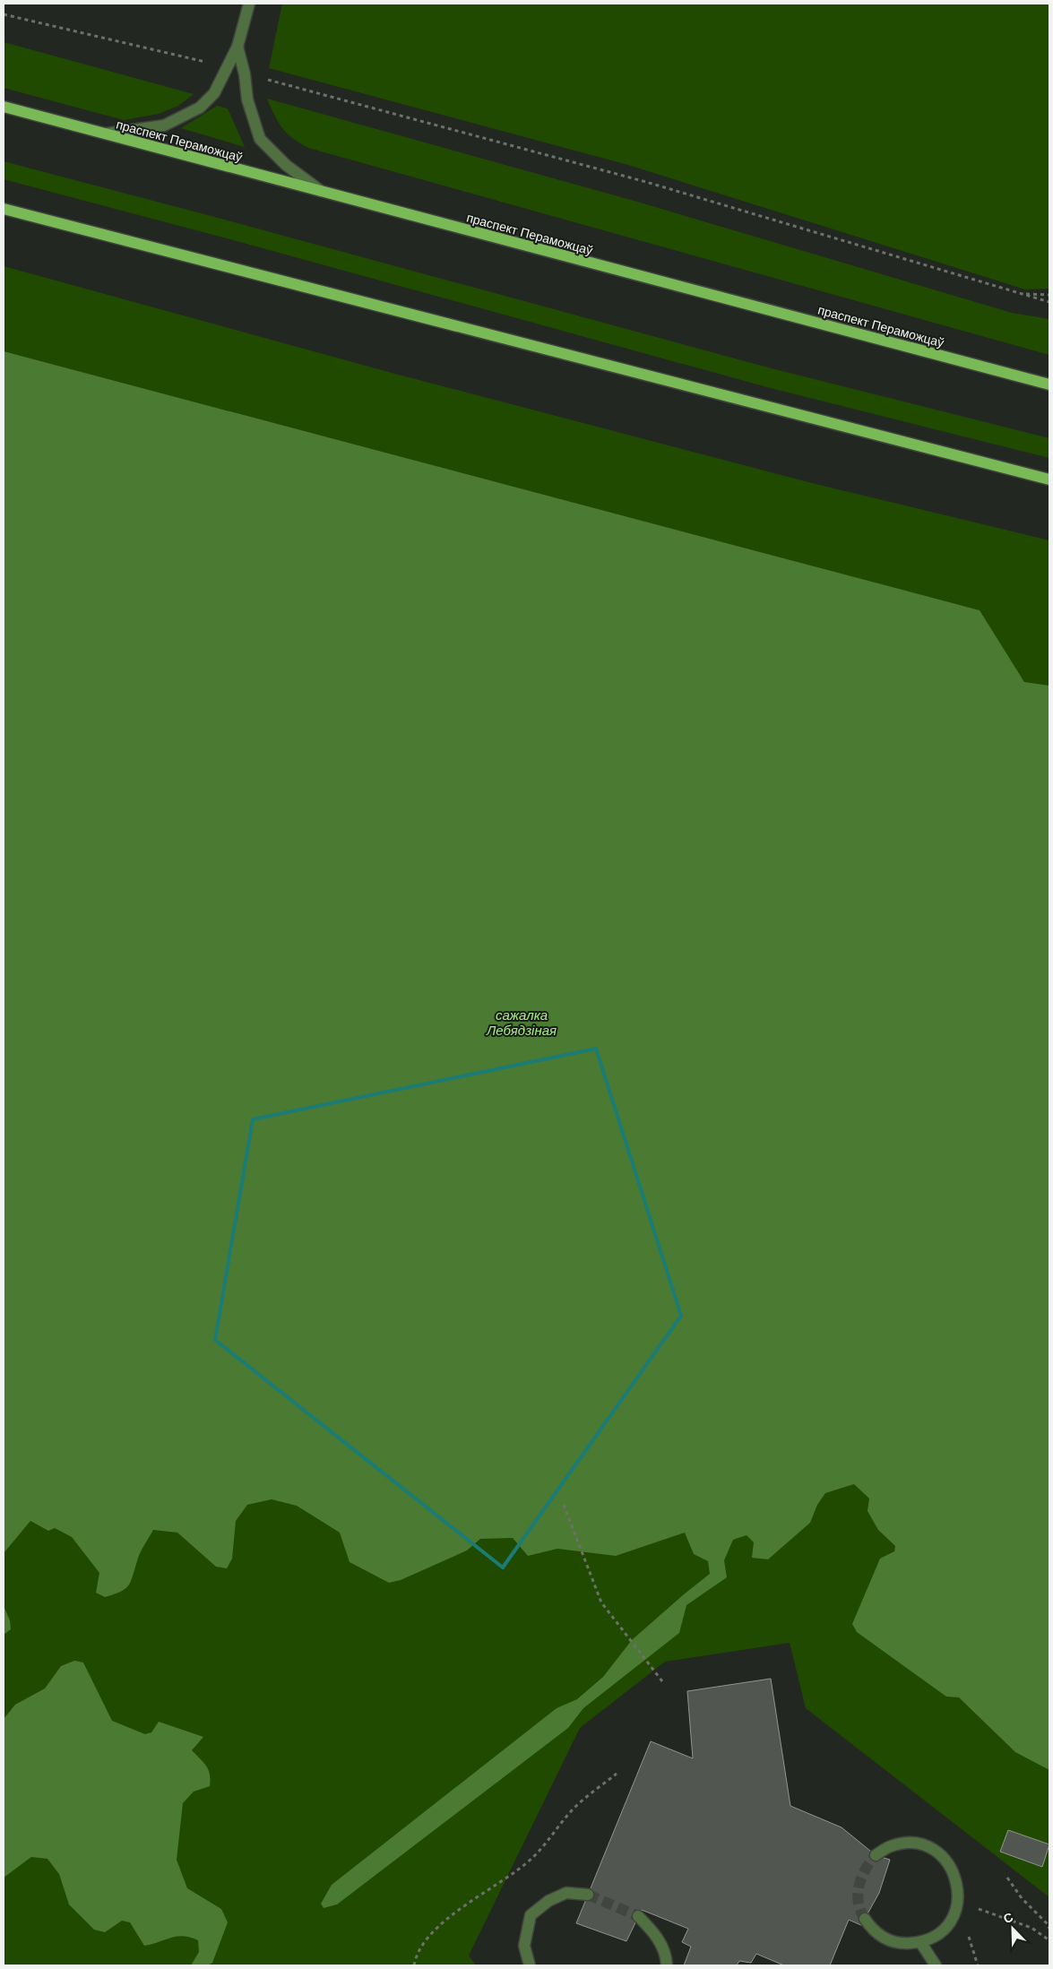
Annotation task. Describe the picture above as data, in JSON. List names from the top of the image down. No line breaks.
{"streets":{"main road":["праспект Пераможцаў"]},"water":["сажалка Лебядзіная"],"north":"top left"}
